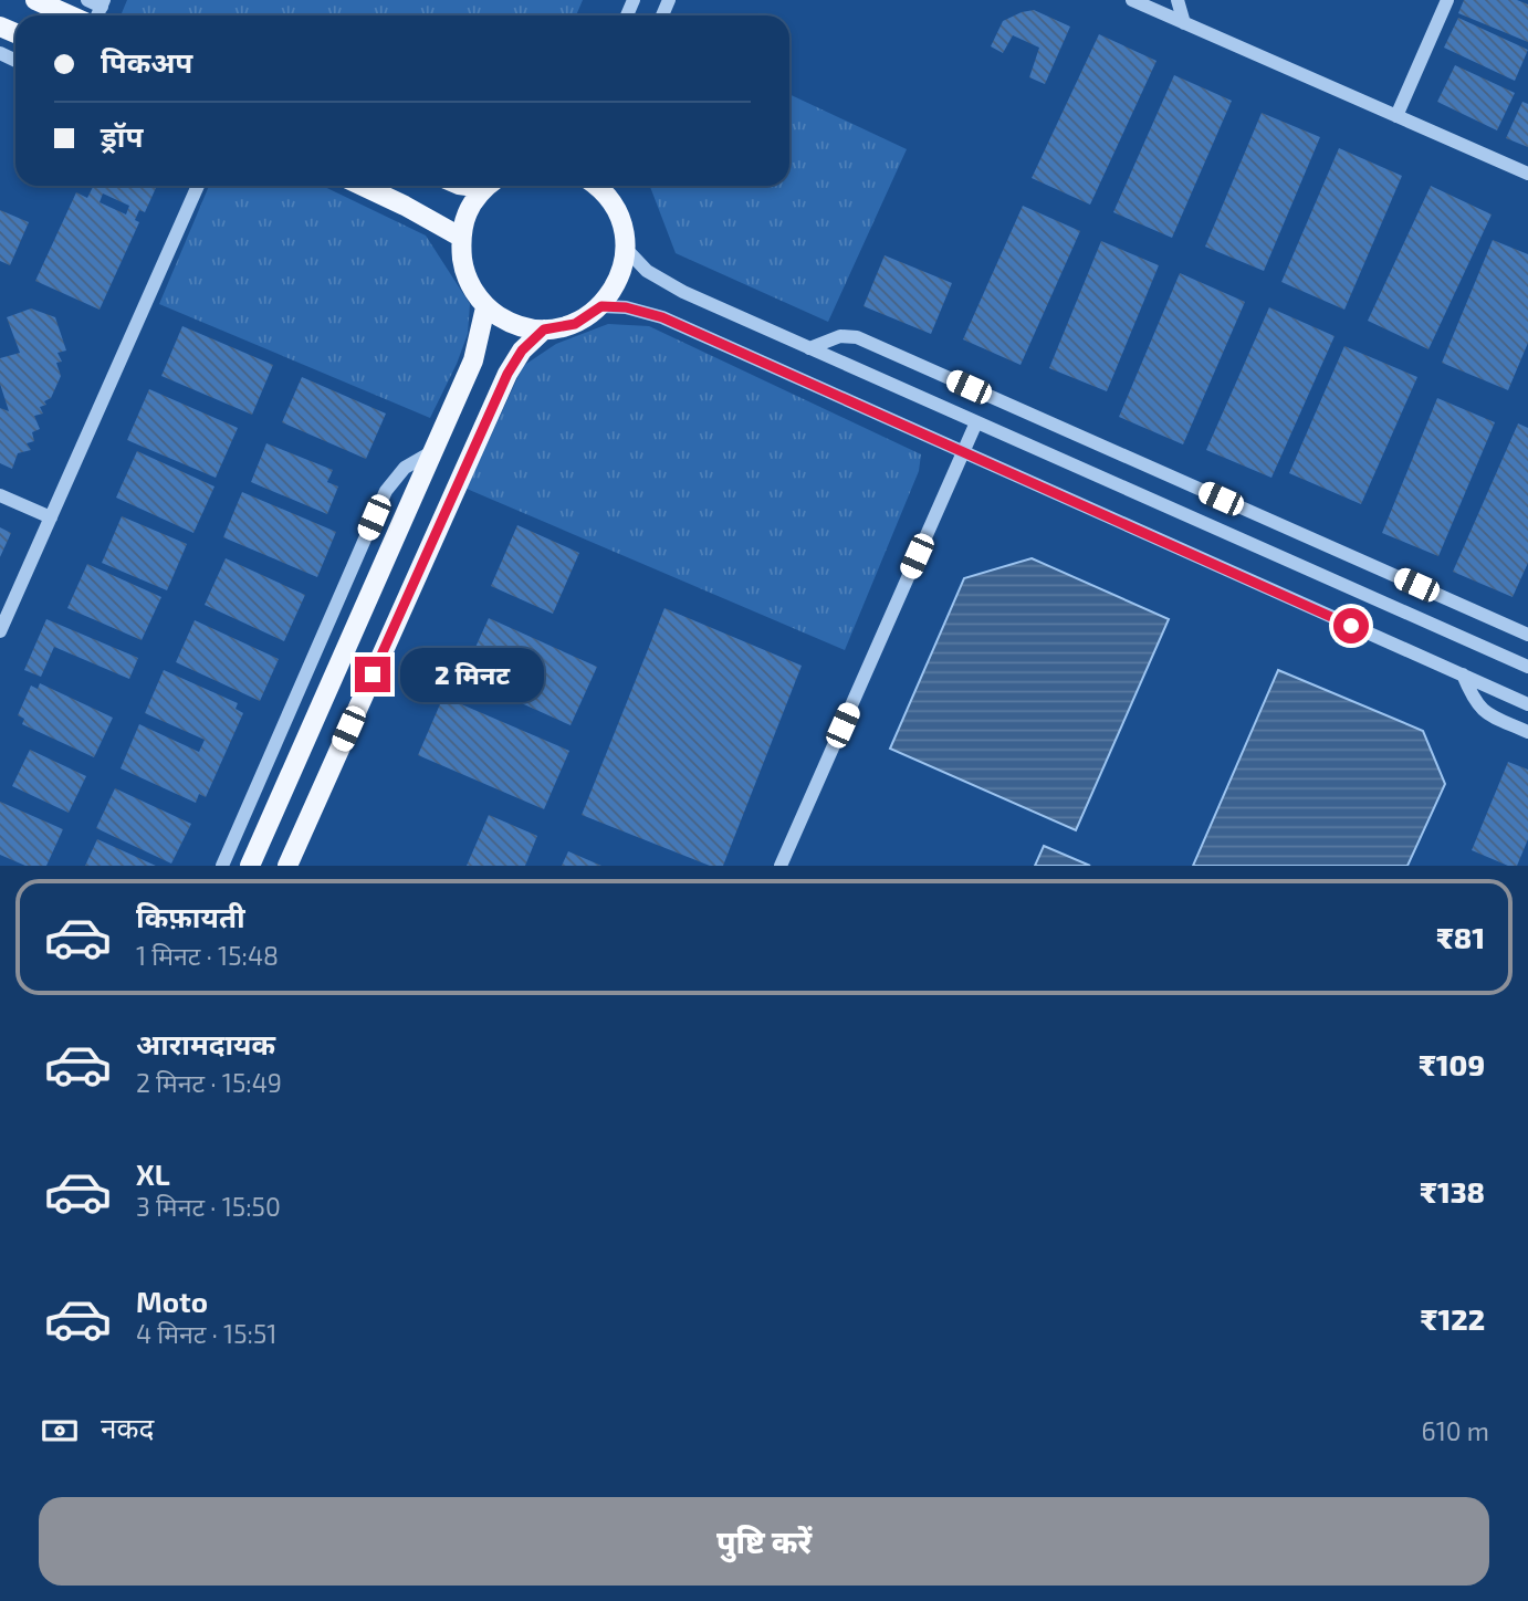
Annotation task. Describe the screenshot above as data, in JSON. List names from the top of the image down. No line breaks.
{"page":{"banner":["पिकअप","ड्रॉप"],"bubble":"2 मिनट","list":[{"name":"किफ़ायती","note":"1 मिनट · 15:48","value":"₹81"},{"name":"आरामदायक","note":"2 मिनट · 15:49","value":"₹109"},{"name":"XL","note":"3 मिनट · 15:50","value":"₹138"},{"name":"Moto","note":"4 मिनट · 15:51","value":"₹122"}],"pay":["नकद","610 m"],"buttons":"पुष्टि करें"}}
